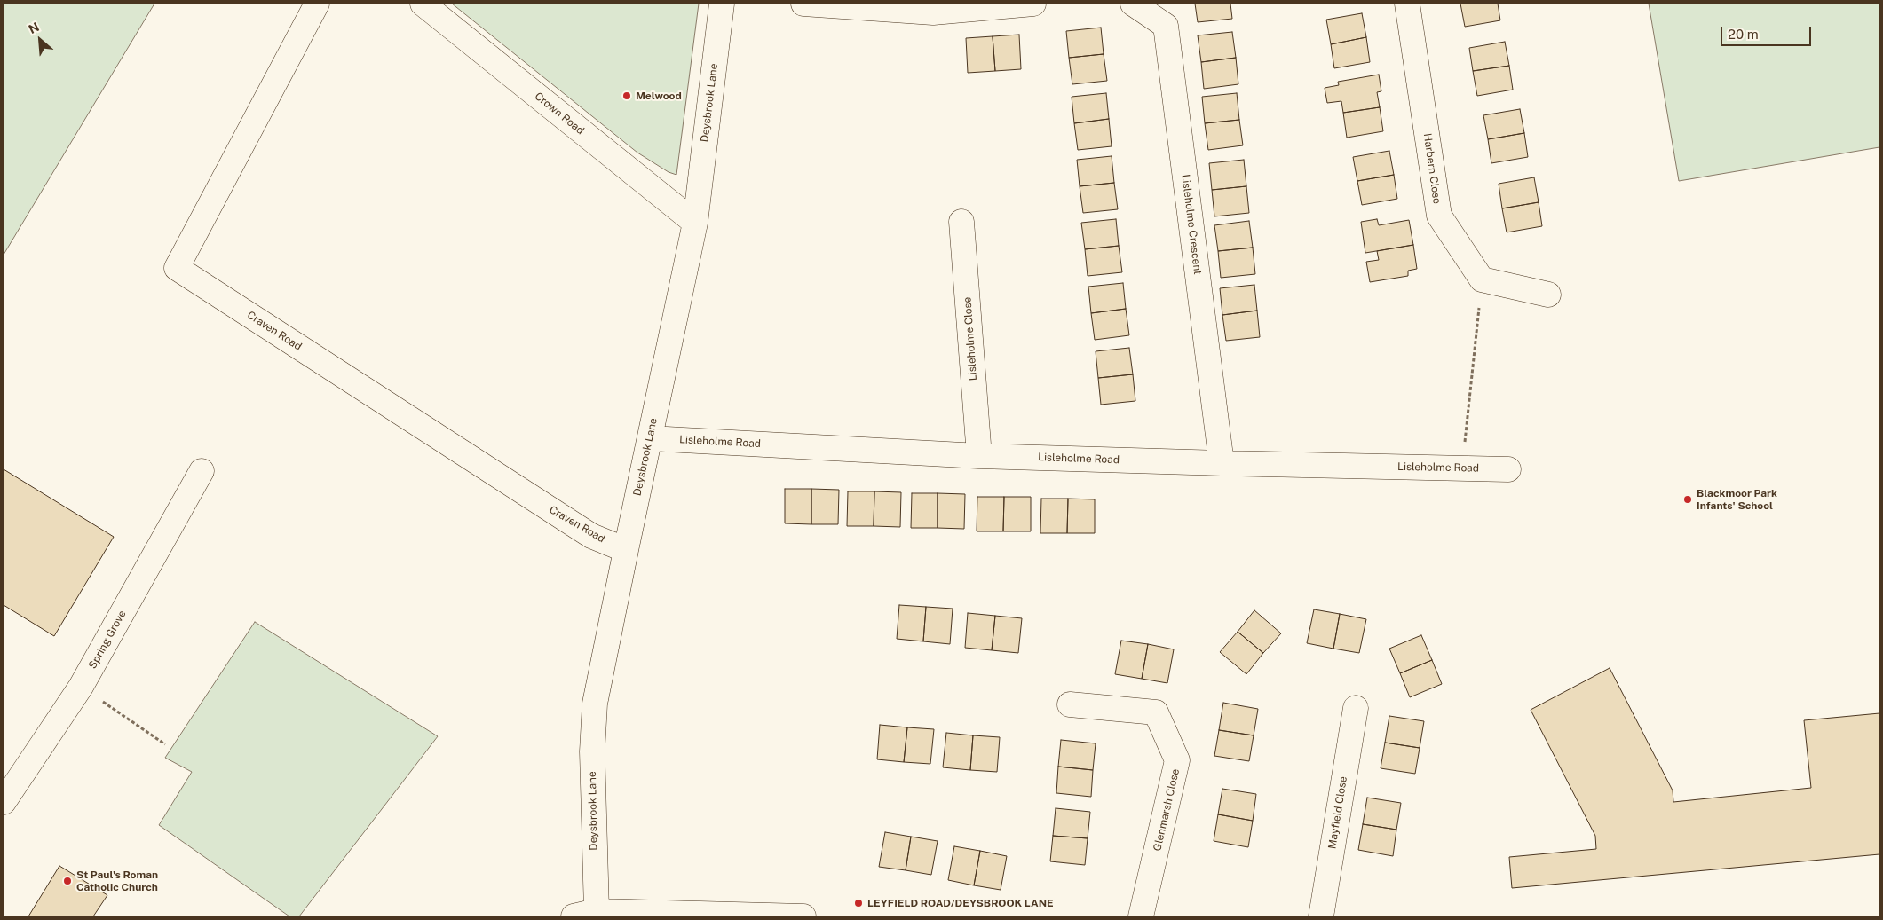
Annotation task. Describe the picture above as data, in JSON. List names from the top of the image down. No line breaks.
{"streets":{"street":["Deysbrook Lane","Crown Road","Harbern Close","Lisleholme Crescent","Craven Road","Lisleholme Close","Lisleholme Road","Spring Grove","Glenmarsh Close","Mayfield Close"]},"crossings":[["Deysbrook Lane","Crown Road"],["Deysbrook Lane","Craven Road"],["Deysbrook Lane","Lisleholme Road"],["Lisleholme Crescent","Lisleholme Road"],["Lisleholme Close","Lisleholme Road"]],"places":["Melwood","Blackmoor Park Infants' School","St Paul's Roman Catholic Church","LEYFIELD ROAD/DEYSBROOK LANE"],"scale_bar":"20 m","north":"top left"}
